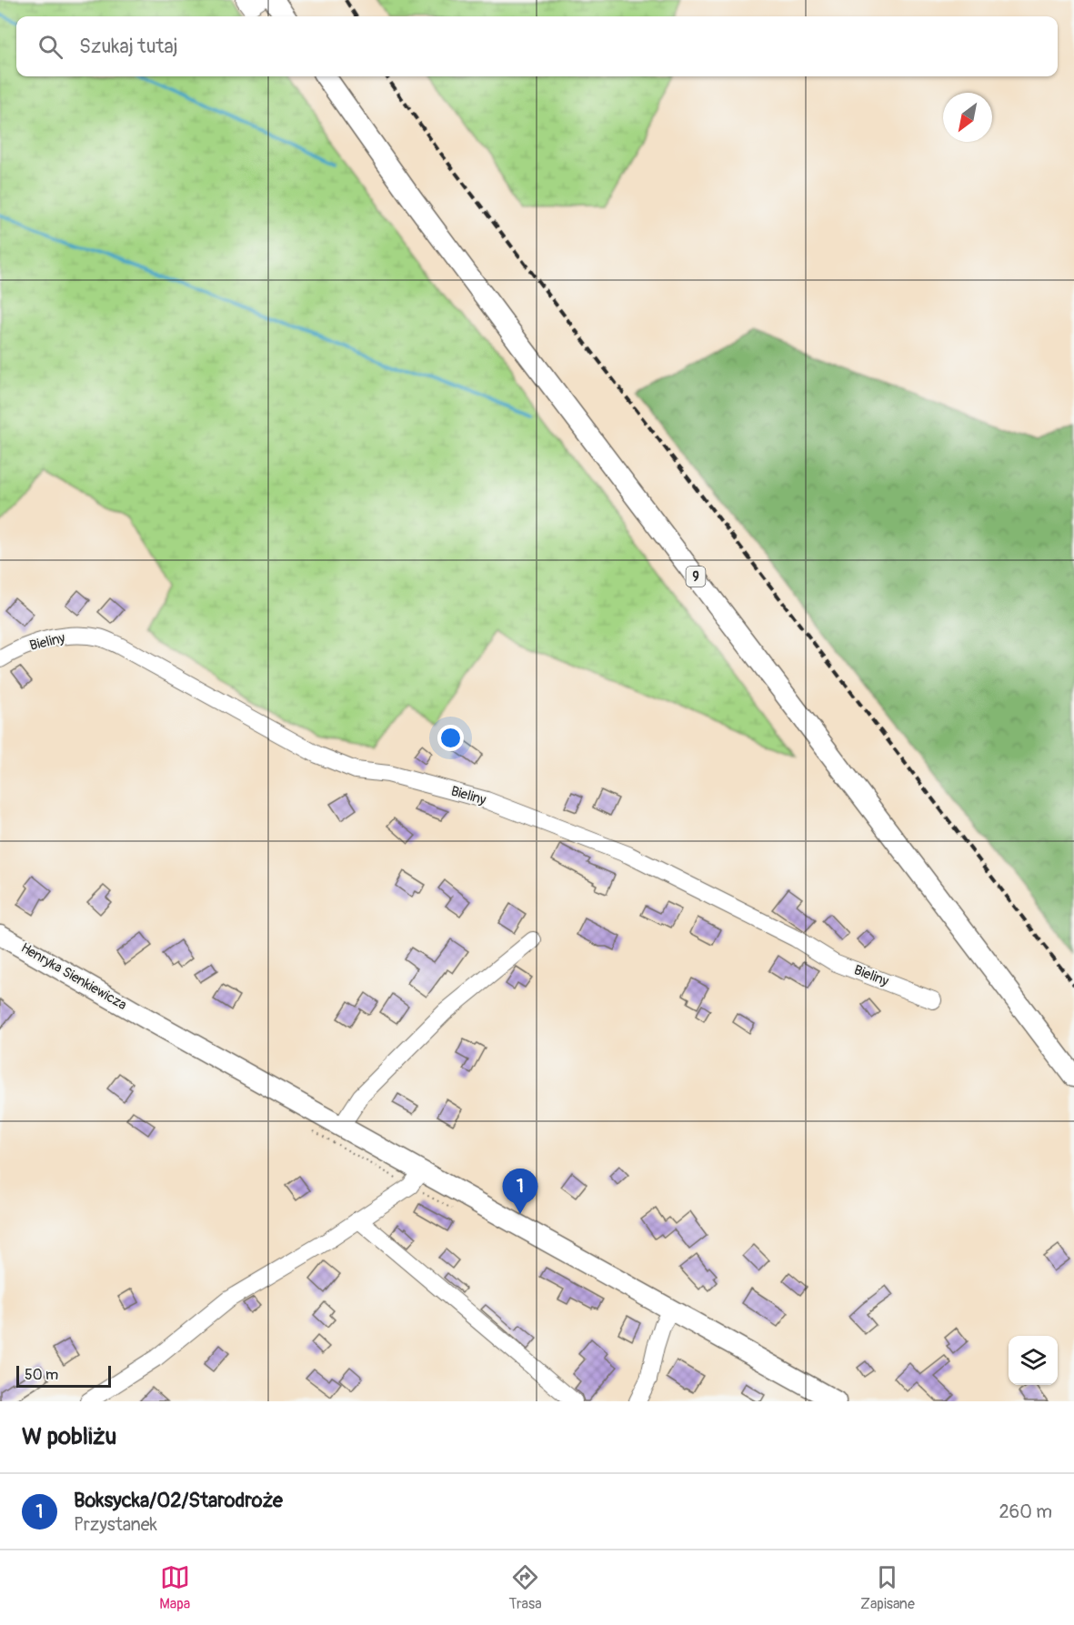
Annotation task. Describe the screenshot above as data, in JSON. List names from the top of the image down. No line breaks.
{"streets":{"main road":["9","Henryka Sienkiewicza"],"street":["Bieliny"]},"scale_bar":"50 m","north":"bottom left","page":{"search":"Szukaj tutaj","pins":"1","scale":"50 m","heading":"W pobliżu","list":[{"mark":"1","name":"Boksycka/02/Starodroże","note":"Przystanek","value":"260 m"}],"nav":["Mapa","Trasa","Zapisane"]}}
